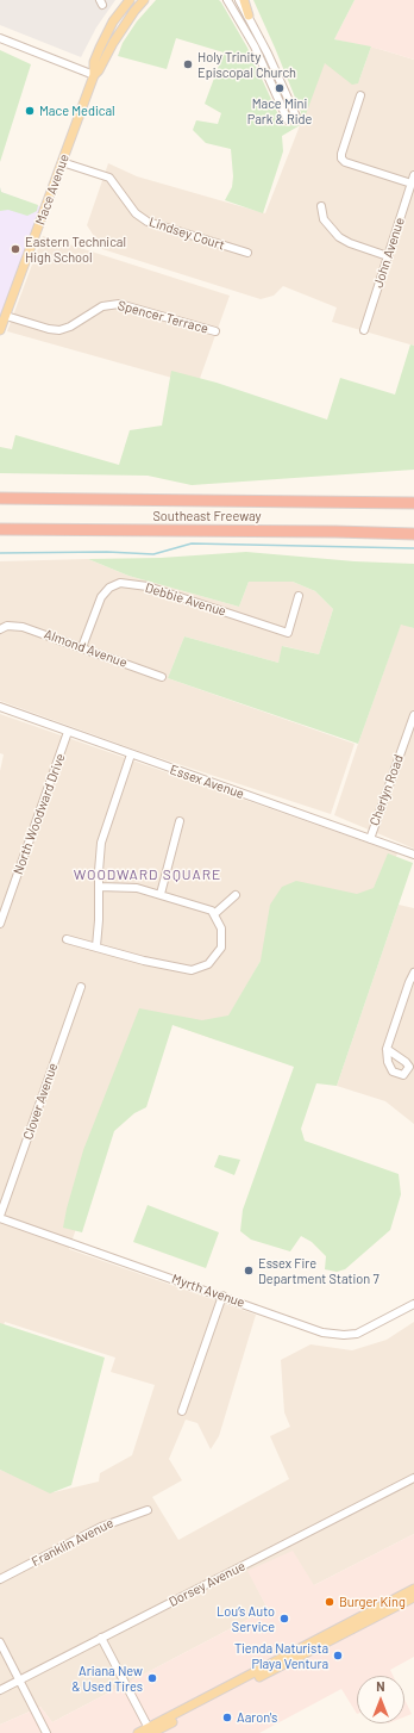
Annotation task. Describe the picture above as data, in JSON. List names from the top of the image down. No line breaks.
{"streets":{"highway":["Southeast Freeway"],"main road":["Mace Avenue"],"street":["Lindsey Court","John Avenue","Spencer Terrace","Debbie Avenue","Almond Avenue","Essex Avenue","Cherlyn Road","North Woodward Drive","Clover Avenue","Myrth Avenue","Franklin Avenue","Dorsey Avenue"]},"crossings":[["Mace Avenue","Lindsey Court"],["Mace Avenue","Spencer Terrace"],["Debbie Avenue","Almond Avenue"],["Essex Avenue","Cherlyn Road"],["Essex Avenue","North Woodward Drive"],["Clover Avenue","Myrth Avenue"]],"districts":["WOODWARD SQUARE"],"places":["Holy Trinity Episcopal Church","Mace Mini Park & Ride","Mace Medical","Eastern Technical High School","Essex Fire Department Station 7","Burger King","Lou’s Auto Service","Tienda Naturista Playa Ventura","Ariana New & Used Tires","Aaron's"],"north":"top"}
